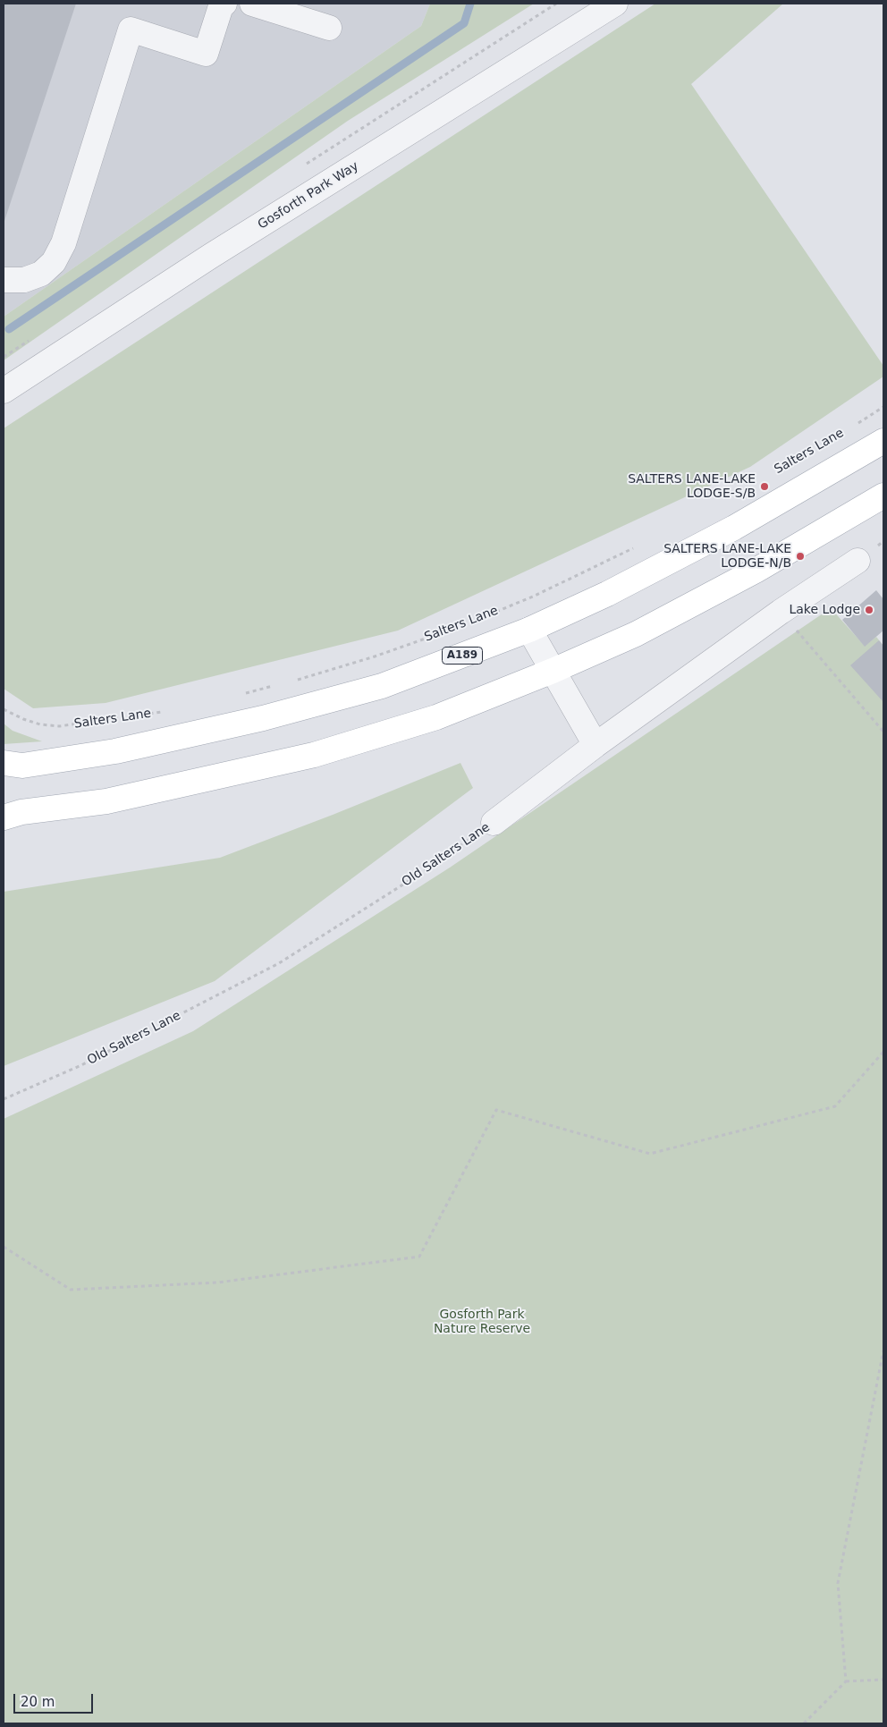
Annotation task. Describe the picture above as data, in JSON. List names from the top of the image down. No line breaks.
{"streets":{"main road":["A189"],"street":["Gosforth Park Way","Old Salters Lane"],"path":["Salters Lane"]},"parks":["Gosforth Park Nature Reserve"],"places":["SALTERS LANE-LAKE LODGE-S/B","SALTERS LANE-LAKE LODGE-N/B","Lake Lodge"],"scale_bar":"20 m"}
